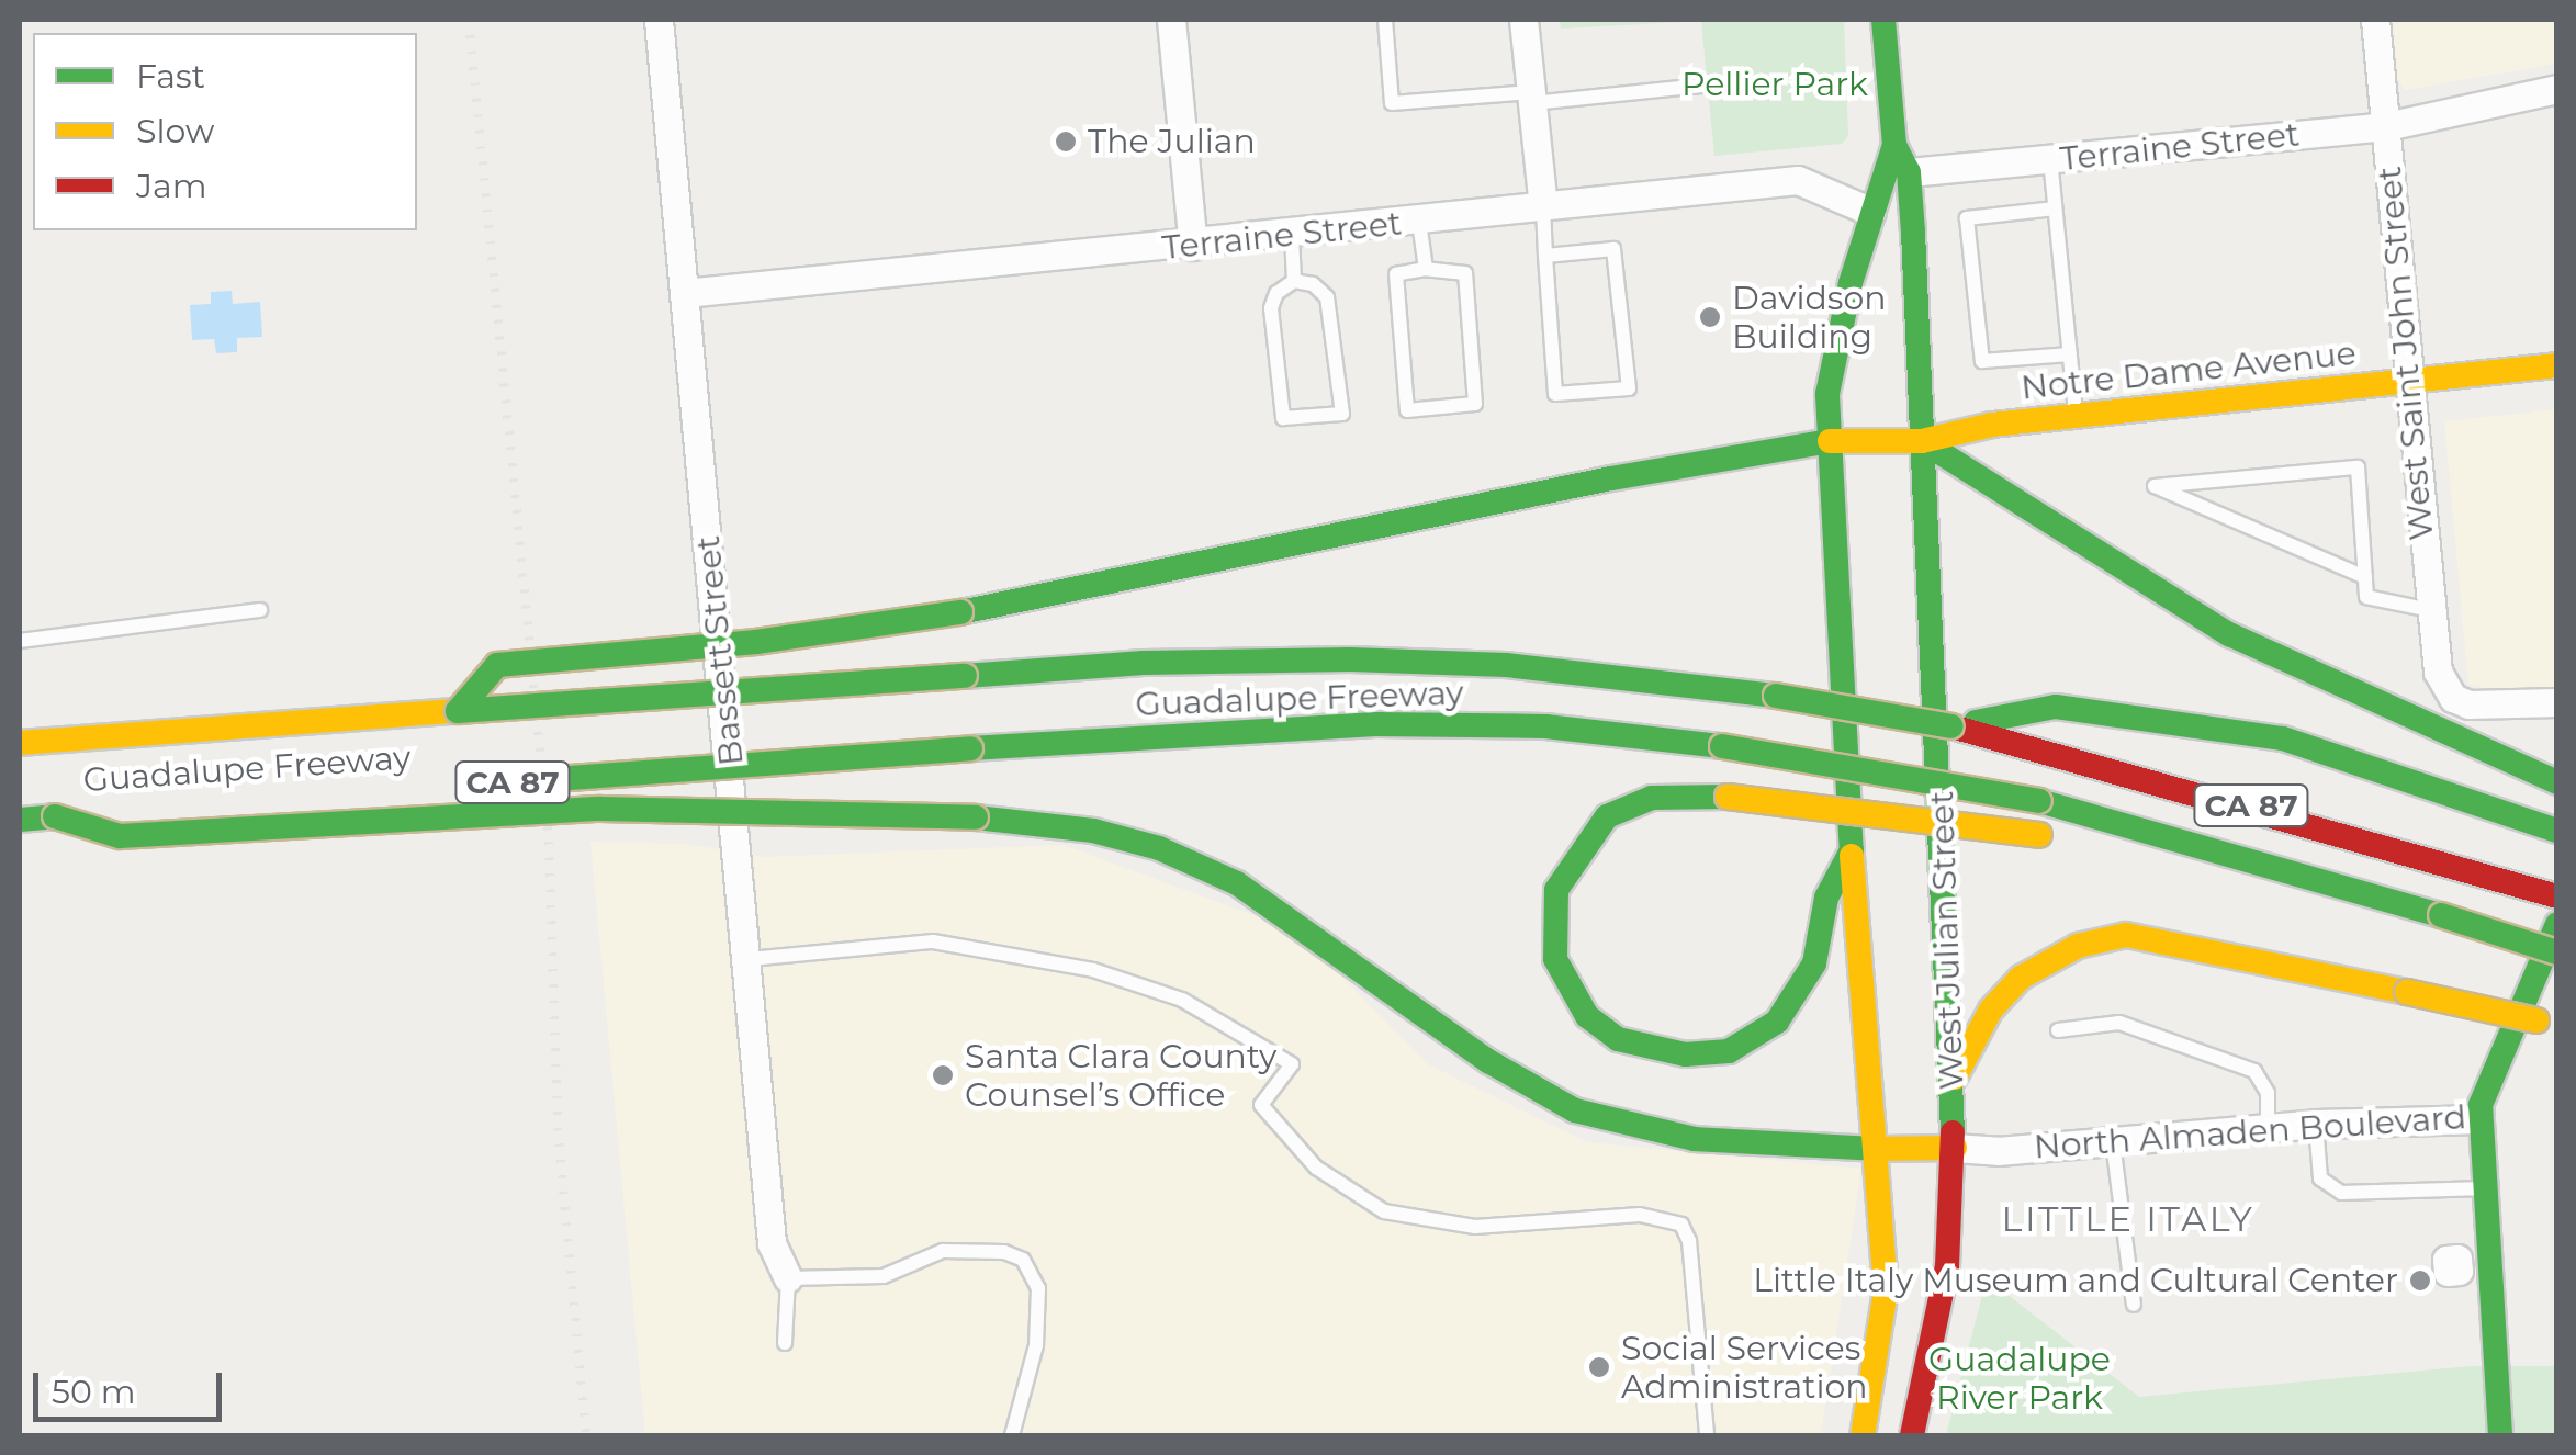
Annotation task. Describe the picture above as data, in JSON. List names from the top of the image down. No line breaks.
{"streets":{"main road":["Notre Dame Avenue","Guadalupe Freeway","CA 87","West Julian Street","North Almaden Boulevard"],"street":["Terraine Street","West Saint John Street","Bassett Street"]},"crossings":[["Terraine Street","West Saint John Street"],["Terraine Street","Bassett Street"],["Terraine Street","West Julian Street"],["West Saint John Street","Notre Dame Avenue"],["Notre Dame Avenue","Guadalupe Freeway"],["Notre Dame Avenue","West Julian Street"],["Guadalupe Freeway","North Almaden Boulevard"],["West Julian Street","North Almaden Boulevard"]],"districts":["LITTLE ITALY"],"parks":["Pellier Park","Guadalupe River Park"],"places":["The Julian","Davidson Building","Santa Clara County Counsel’s Office","Little Italy Museum and Cultural Center","Social Services Administration"],"legend":["Fast","Slow","Jam"],"scale_bar":"50 m"}
